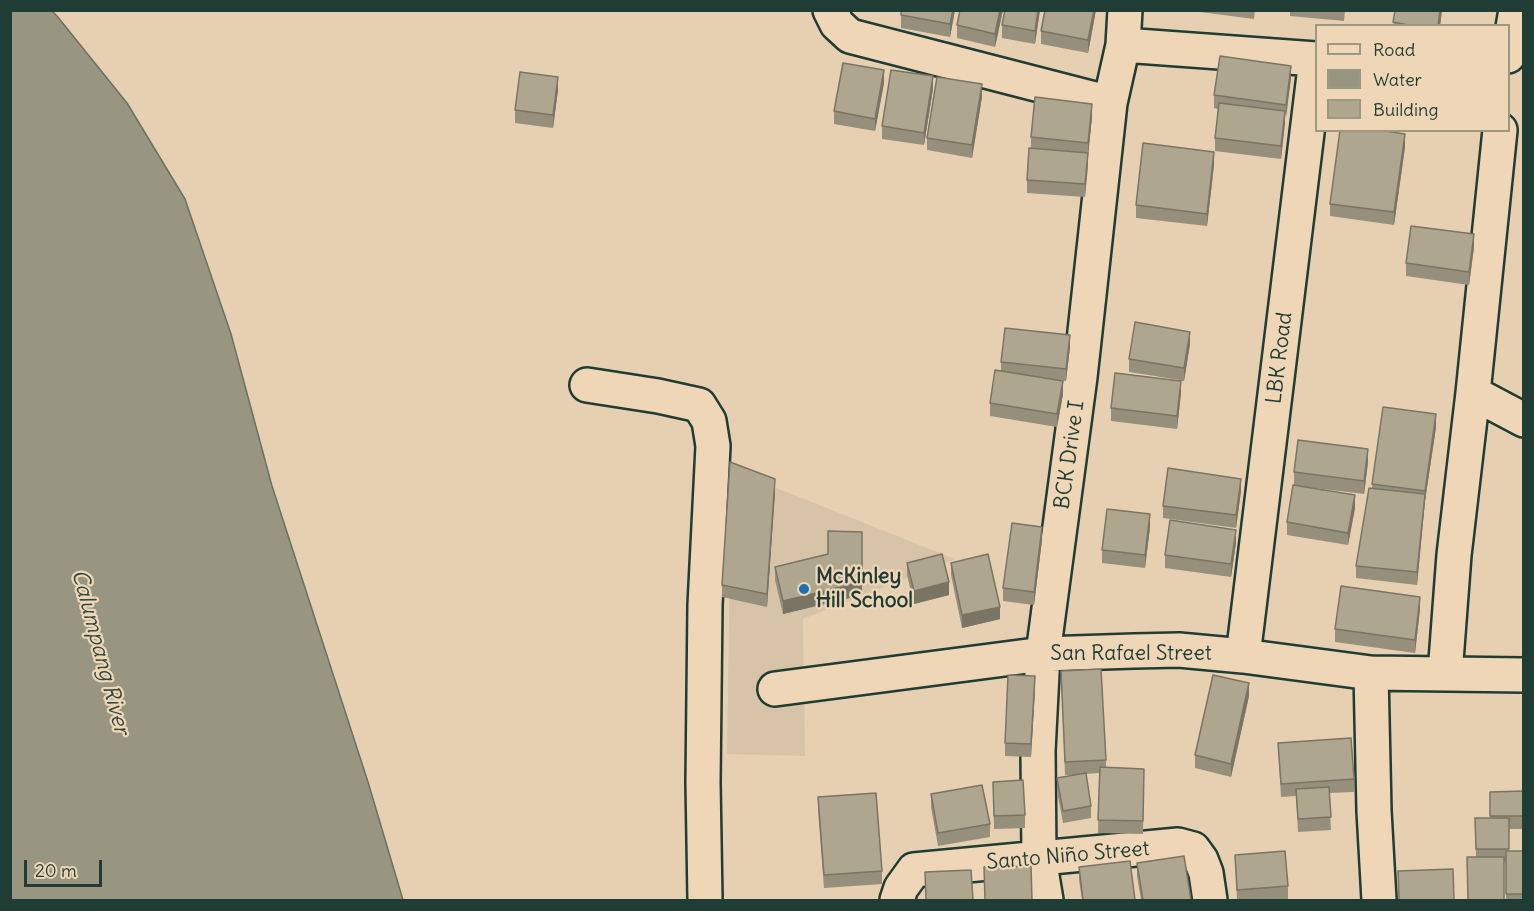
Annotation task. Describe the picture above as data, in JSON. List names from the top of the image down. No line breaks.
{"streets":{"street":["LBK Road","BCK Drive I","San Rafael Street","Santo Niño Street"]},"crossings":[["LBK Road","San Rafael Street"],["BCK Drive I","San Rafael Street"],["BCK Drive I","Santo Niño Street"]],"water":["Calumpang River"],"places":["McKinley Hill School"],"legend":["Road","Water","Building"],"scale_bar":"20 m"}
